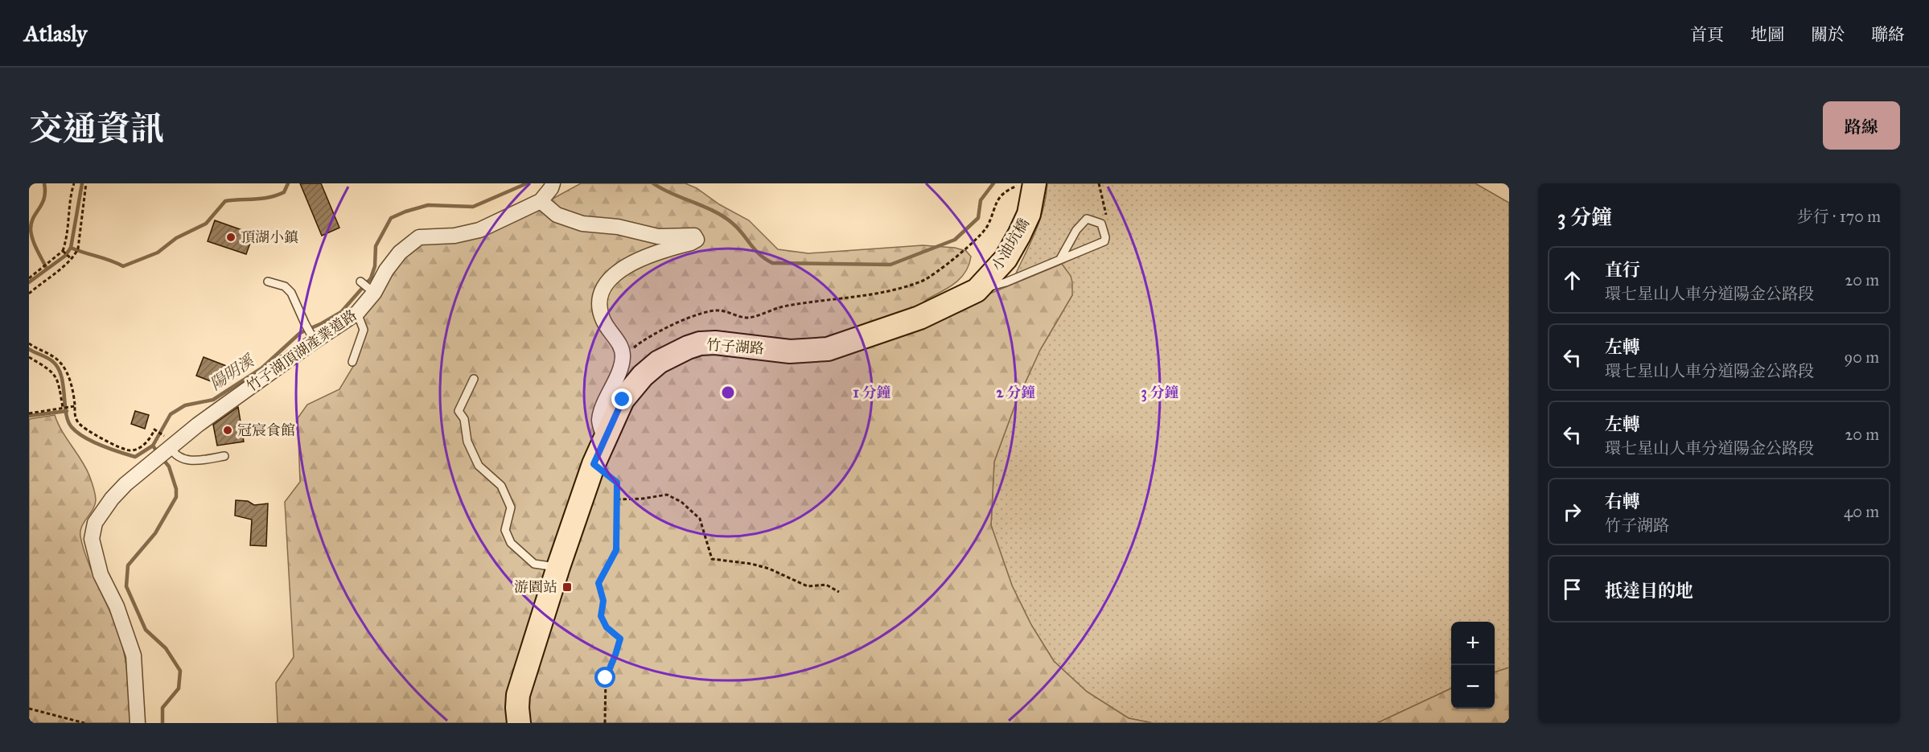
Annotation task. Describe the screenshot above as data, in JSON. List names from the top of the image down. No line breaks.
{"streets":{"main road":["小油坑橋","竹子湖路"],"street":["竹子湖頂湖產業道路"]},"crossings":[["小油坑橋","竹子湖路"]],"water":["陽明溪"],"places":{"other":["頂湖小鎮","冠宸食館"],"transit":["游園站"]},"page":{"header":"Atlasly","nav":["首頁","地圖","關於","聯絡"],"title":"交通資訊","buttons":"路線","heading":["3 分鐘","步行 · 170 m"],"list":[["直行","環七星山人車分道陽金公路段","20 m"],["左轉","環七星山人車分道陽金公路段","90 m"],["左轉","環七星山人車分道陽金公路段","20 m"],["右轉","竹子湖路","40 m"],"抵達目的地"],"map_buttons":["+","−"]},"rings":["1 分鐘","2 分鐘","3 分鐘"]}
